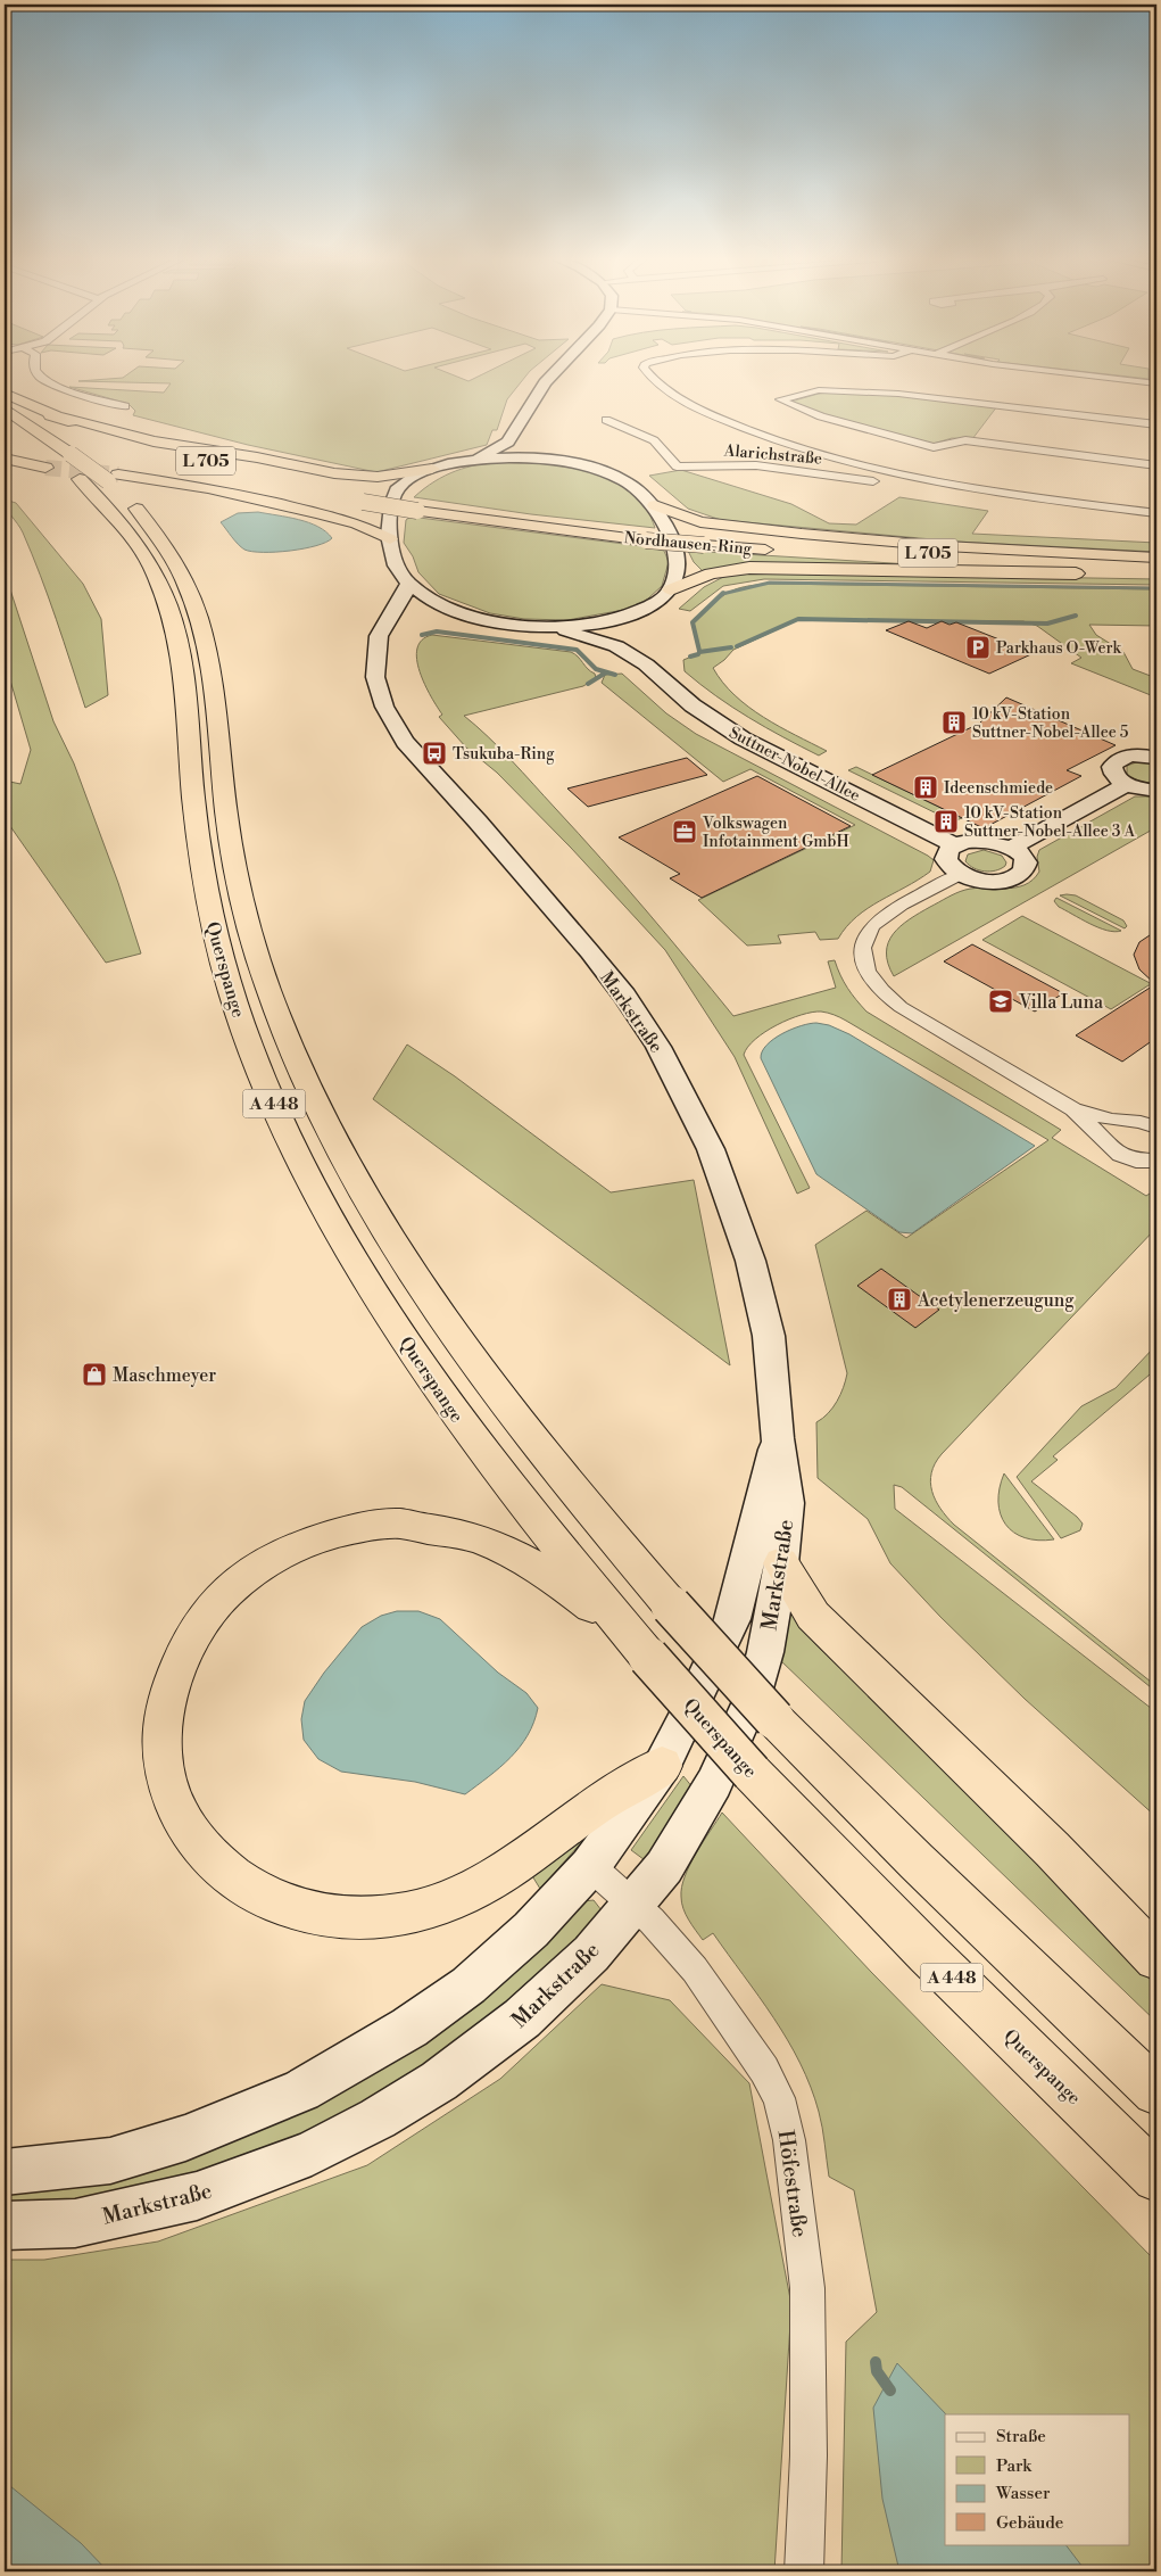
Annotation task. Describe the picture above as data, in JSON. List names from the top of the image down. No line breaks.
{"streets":{"highway":["L 705","Nordhausen-Ring","Querspange","A 448"],"main road":["Suttner-Nobel-Allee","Markstraße"],"street":["Alarichstraße","Höfestraße"]},"crossings":[["L 705","Querspange"],["Markstraße","Höfestraße"]],"places":{"parking":["Parkhaus O-Werk"],"building":["10 kV-Station Suttner-Nobel-Allee 5","Ideenschmiede","10 kV-Station Suttner-Nobel-Allee 3 A","Acetylenerzeugung"],"bus stop":["Tsukuba-Ring"],"office":["Volkswagen Infotainment GmbH"],"school or university":["Villa Luna"],"shop":["Maschmeyer"]},"legend":["Straße","Park","Wasser","Gebäude"]}
